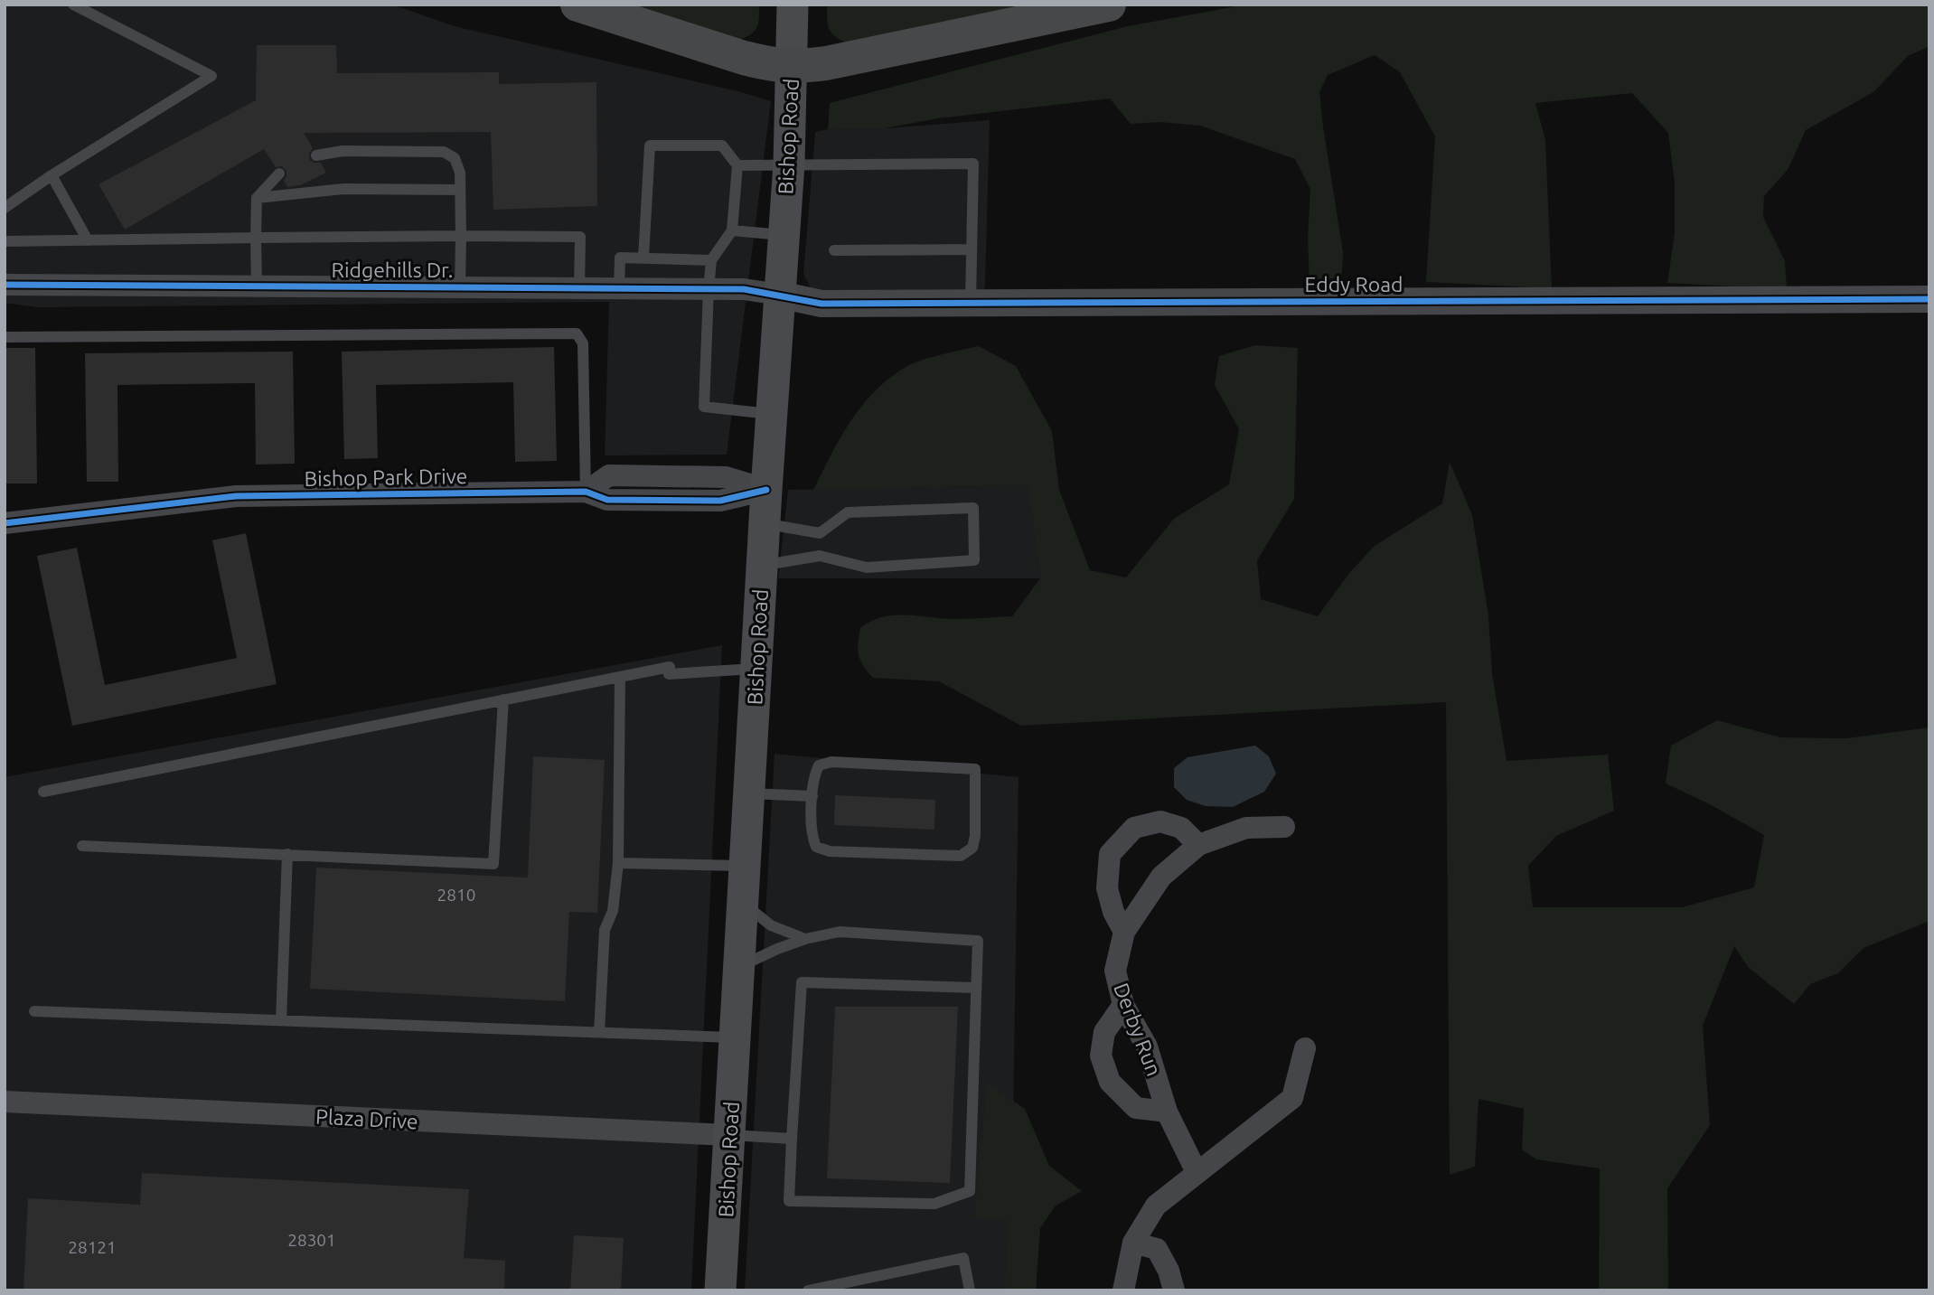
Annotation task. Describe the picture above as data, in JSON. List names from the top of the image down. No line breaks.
{"streets":{"main road":["Bishop Road"],"street":["Ridgehills Dr.","Eddy Road","Bishop Park Drive","Derby Run","Plaza Drive"]},"crossings":[["Bishop Road","Ridgehills Dr."],["Bishop Road","Eddy Road"],["Bishop Road","Plaza Drive"],["Ridgehills Dr.","Eddy Road"]],"house_numbers":["2810","28301","28121"]}
